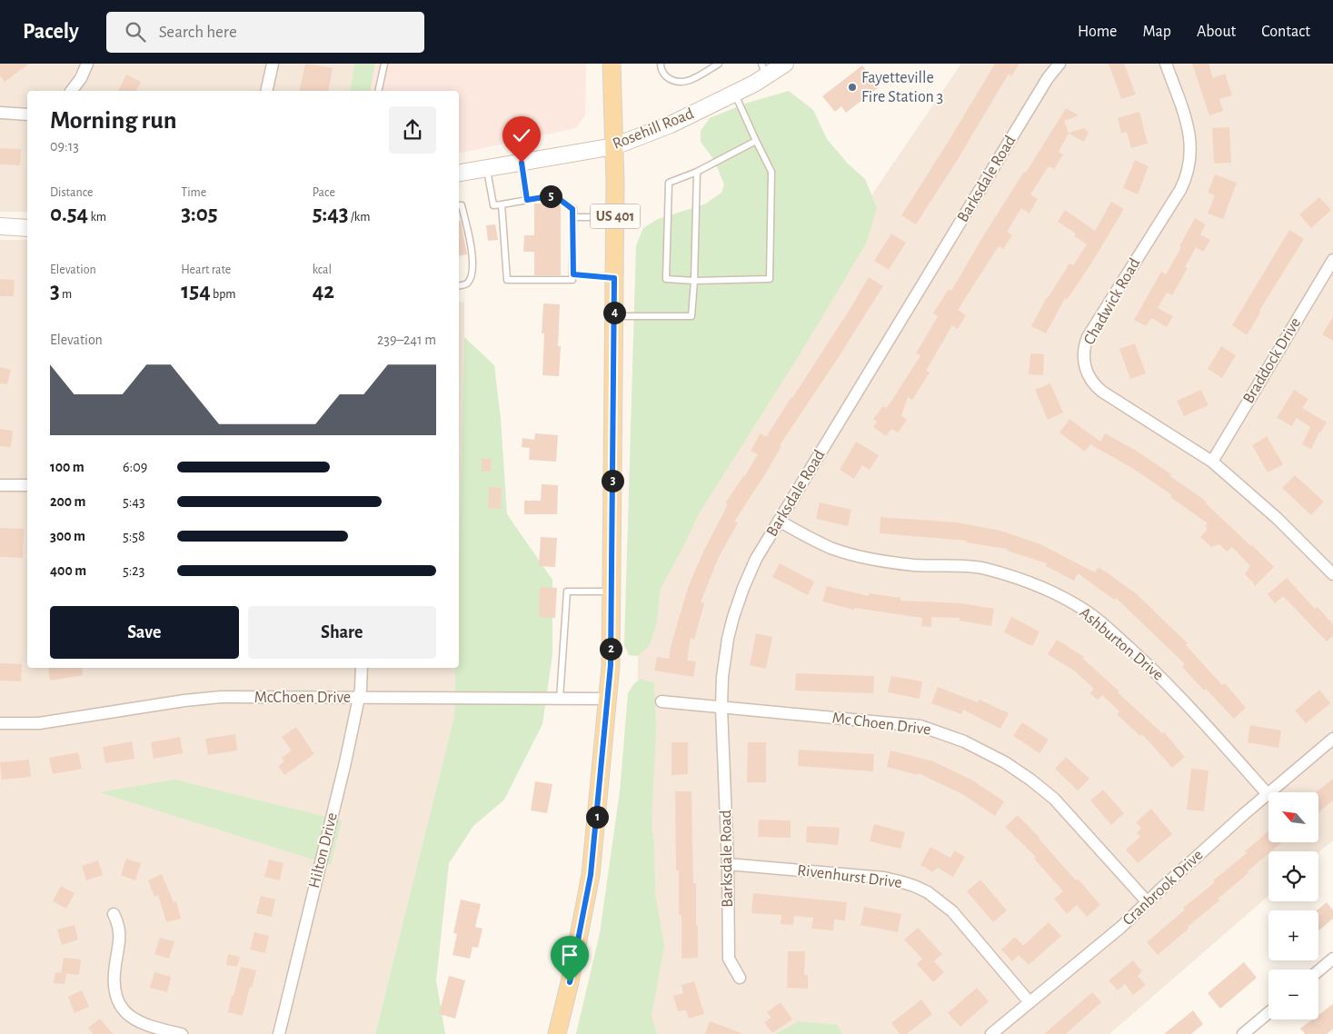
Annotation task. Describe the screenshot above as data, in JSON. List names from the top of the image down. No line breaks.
{"streets":{"main road":["Rosehill Road","US 401"],"street":["Barksdale Road","Chadwick Road","Braddock Drive","Ashburton Drive","McChoen Drive","Mc Choen Drive","Hilton Drive","Rivenhurst Drive","Cranbrook Drive"]},"crossings":[["Rosehill Road","US 401"],["Barksdale Road","Ashburton Drive"],["Barksdale Road","Mc Choen Drive"],["Barksdale Road","Rivenhurst Drive"],["US 401","McChoen Drive"],["Chadwick Road","Braddock Drive"],["Ashburton Drive","Cranbrook Drive"],["McChoen Drive","Hilton Drive"],["Mc Choen Drive","Cranbrook Drive"],["Rivenhurst Drive","Cranbrook Drive"]],"places":["Fayetteville Fire Station 3"],"north":"top left","page":{"header":"Pacely","search":"Search here","nav":["Home","Map","About","Contact"],"heading":["Morning run","09:13"],"stats":[["Distance","0.54 km"],["Time","3:05"],["Pace","5:43 /km"],["Elevation","3 m"],["Heart rate","154 bpm"],["kcal","42"]],"pins":["5","4","3","2","1"],"chart":["Elevation","239–241 m"],"list":[{"name":"100 m","note":"6:09"},{"name":"200 m","note":"5:43"},{"name":"300 m","note":"5:58"},{"name":"400 m","note":"5:23"}],"buttons":["Save","Share"],"map_buttons":["+","−"]}}
